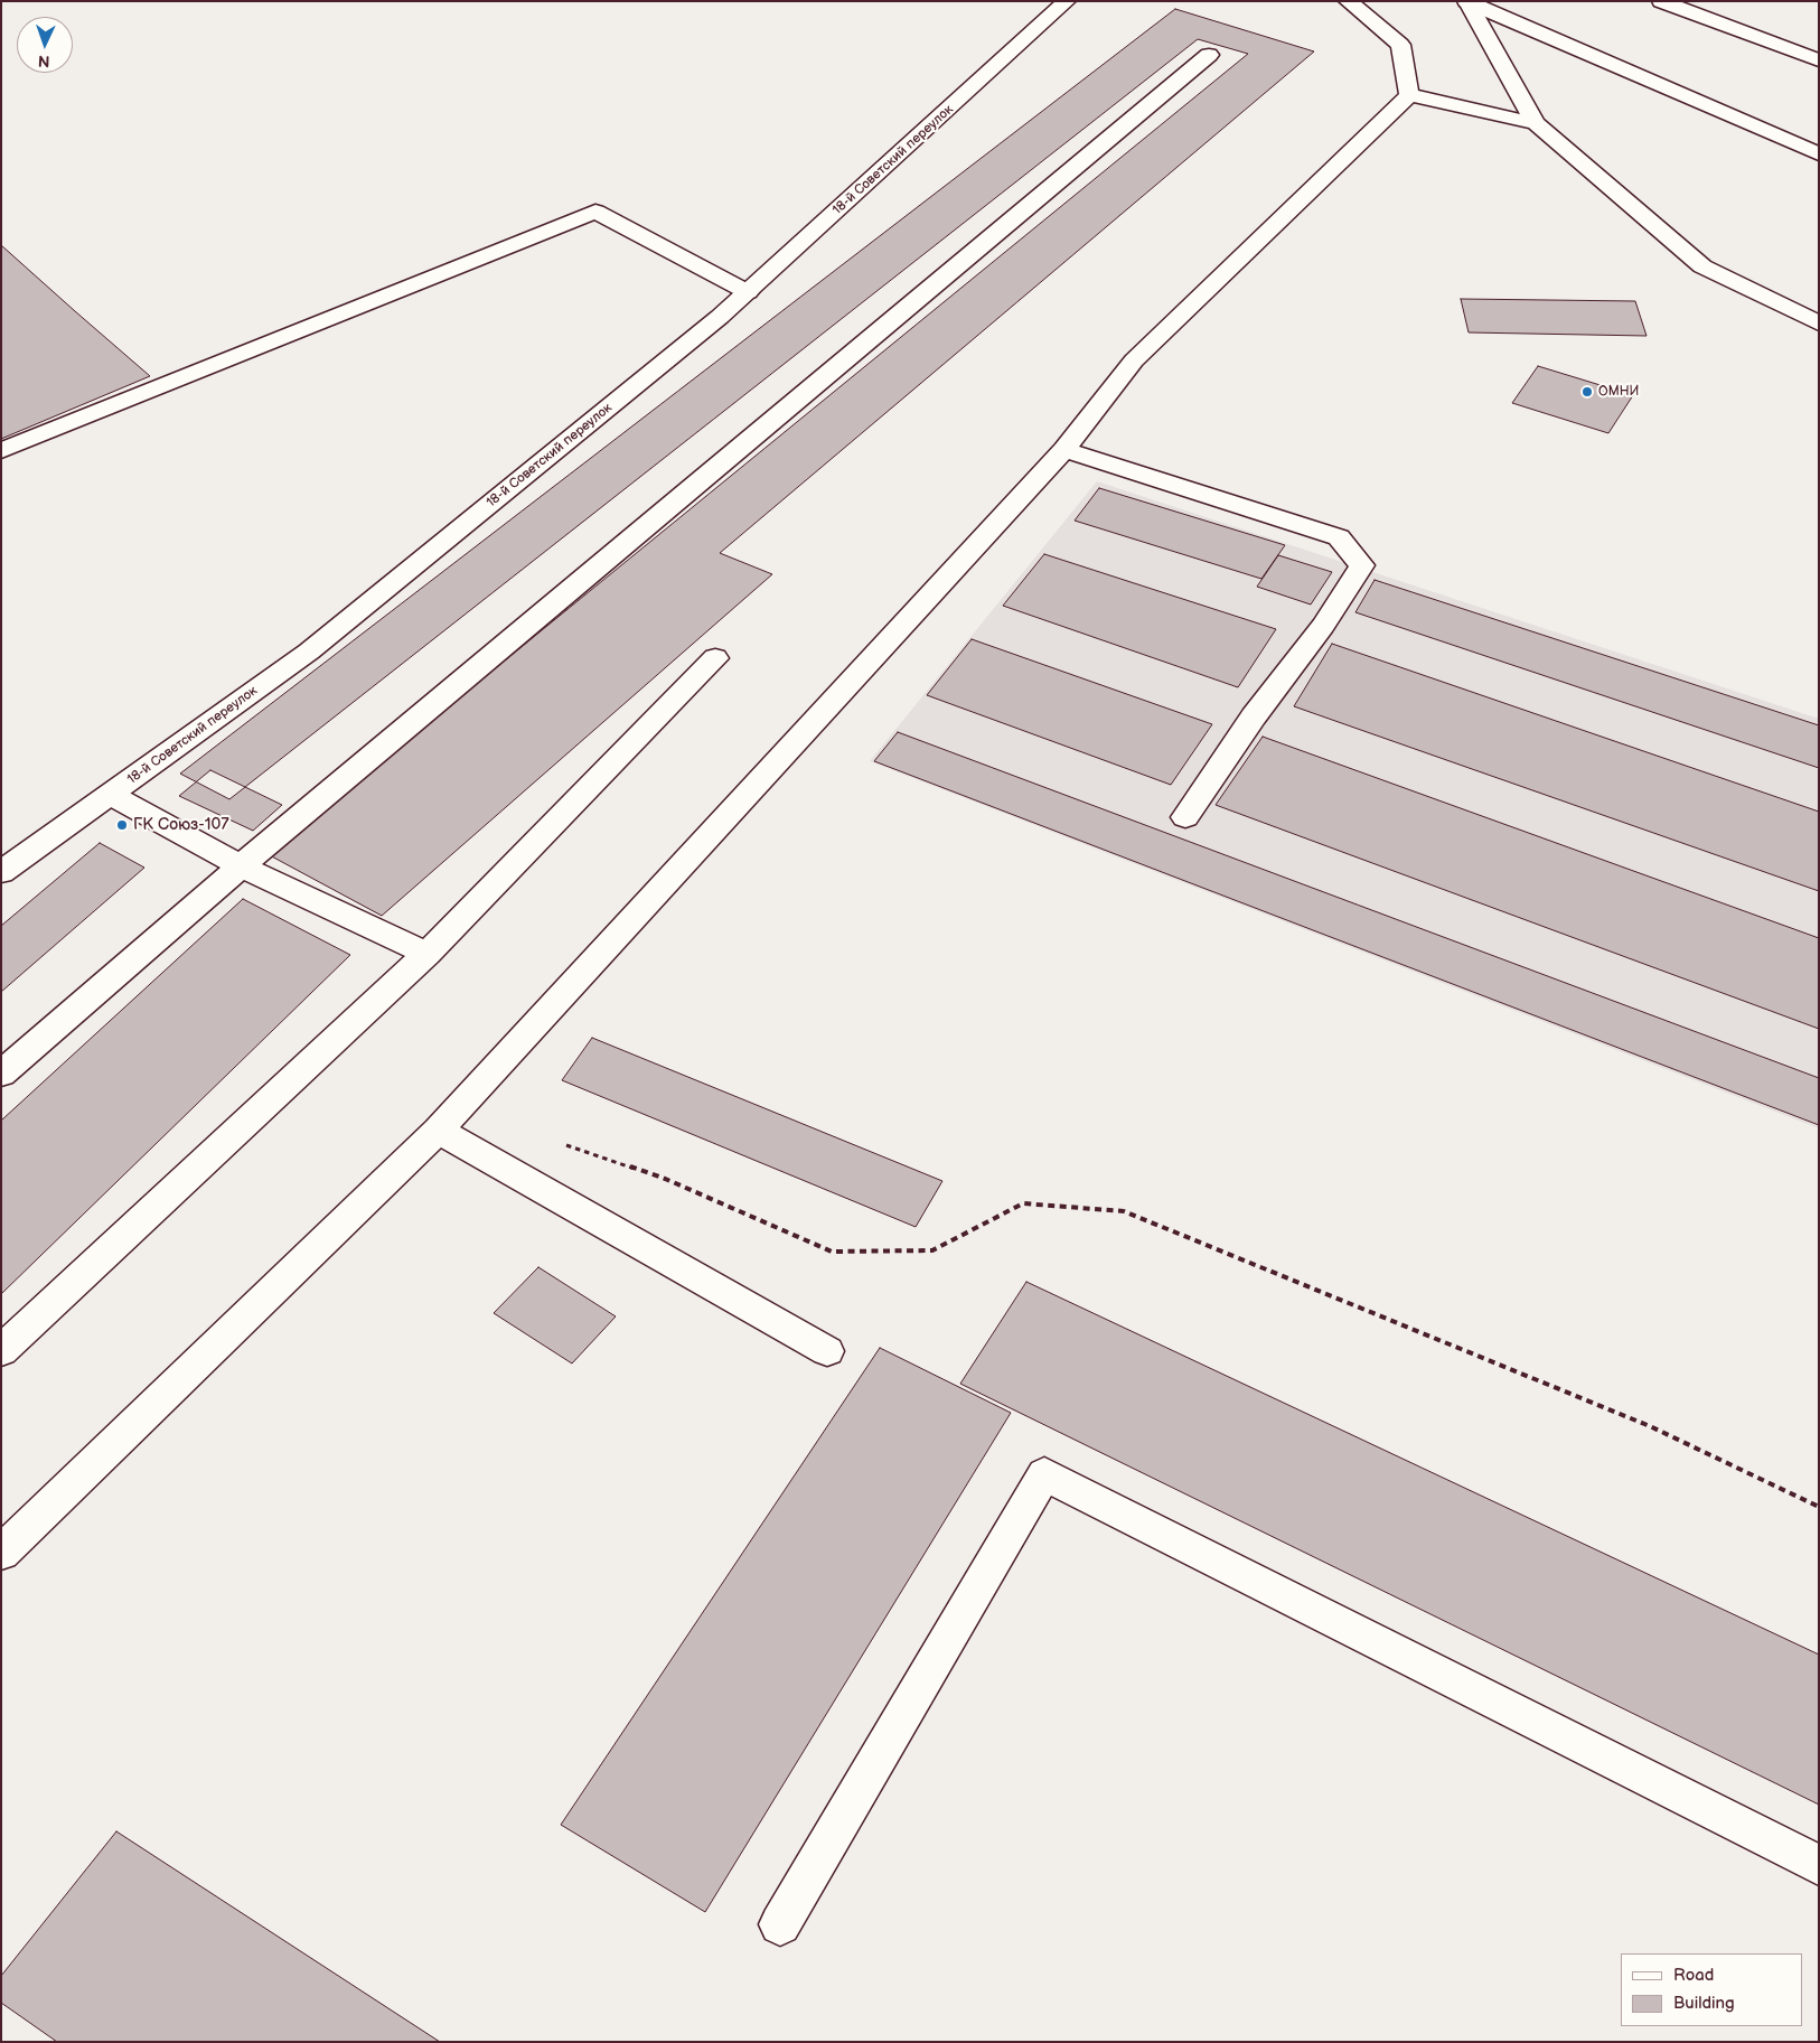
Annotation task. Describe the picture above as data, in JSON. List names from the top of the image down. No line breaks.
{"streets":{"street":["18-й Советский переулок"]},"places":["ОМНИ","ГК Союз-107"],"legend":["Road","Building"],"north":"bottom"}
